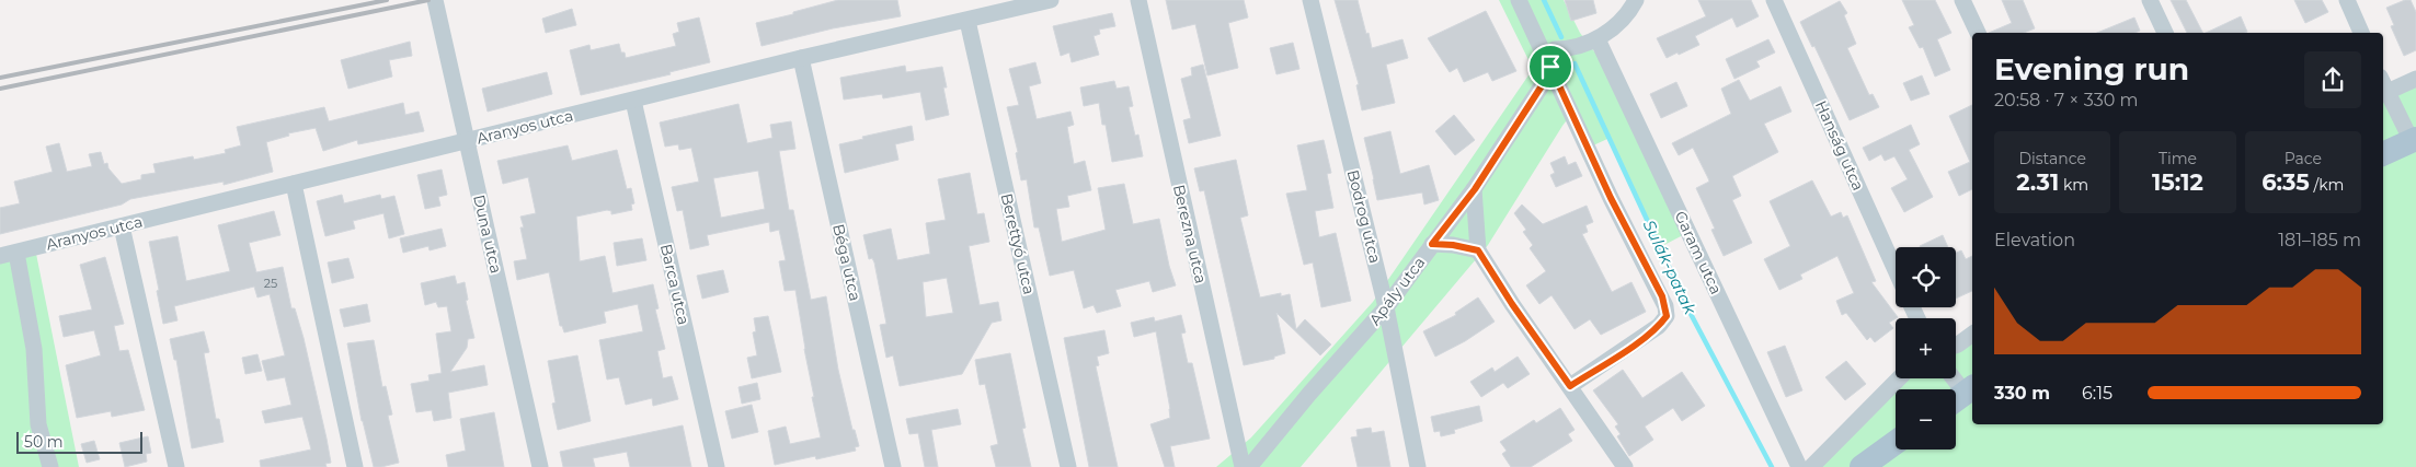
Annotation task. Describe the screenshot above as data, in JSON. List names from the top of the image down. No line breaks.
{"streets":{"street":["Aranyos utca","Hanság utca","Bodrog utca","Duna utca","Berezna utca","Berettyó utca","Garam utca","Béga utca","Barca utca","Apály utca"]},"crossings":[["Aranyos utca","Duna utca"],["Aranyos utca","Berettyó utca"],["Aranyos utca","Béga utca"],["Aranyos utca","Barca utca"],["Bodrog utca","Apály utca"]],"water":["Sulák-patak"],"house_numbers":["25"],"scale_bar":"50 m","page":{"heading":["Evening run","20:58 · 7 × 330 m"],"stats":[["Distance","2.31 km"],["Time","15:12"],["Pace","6:35 /km"]],"chart":["Elevation","181–185 m"],"map_buttons":["+","−"],"list":[{"name":"330 m","note":"6:15"}],"scale":"50 m"}}
